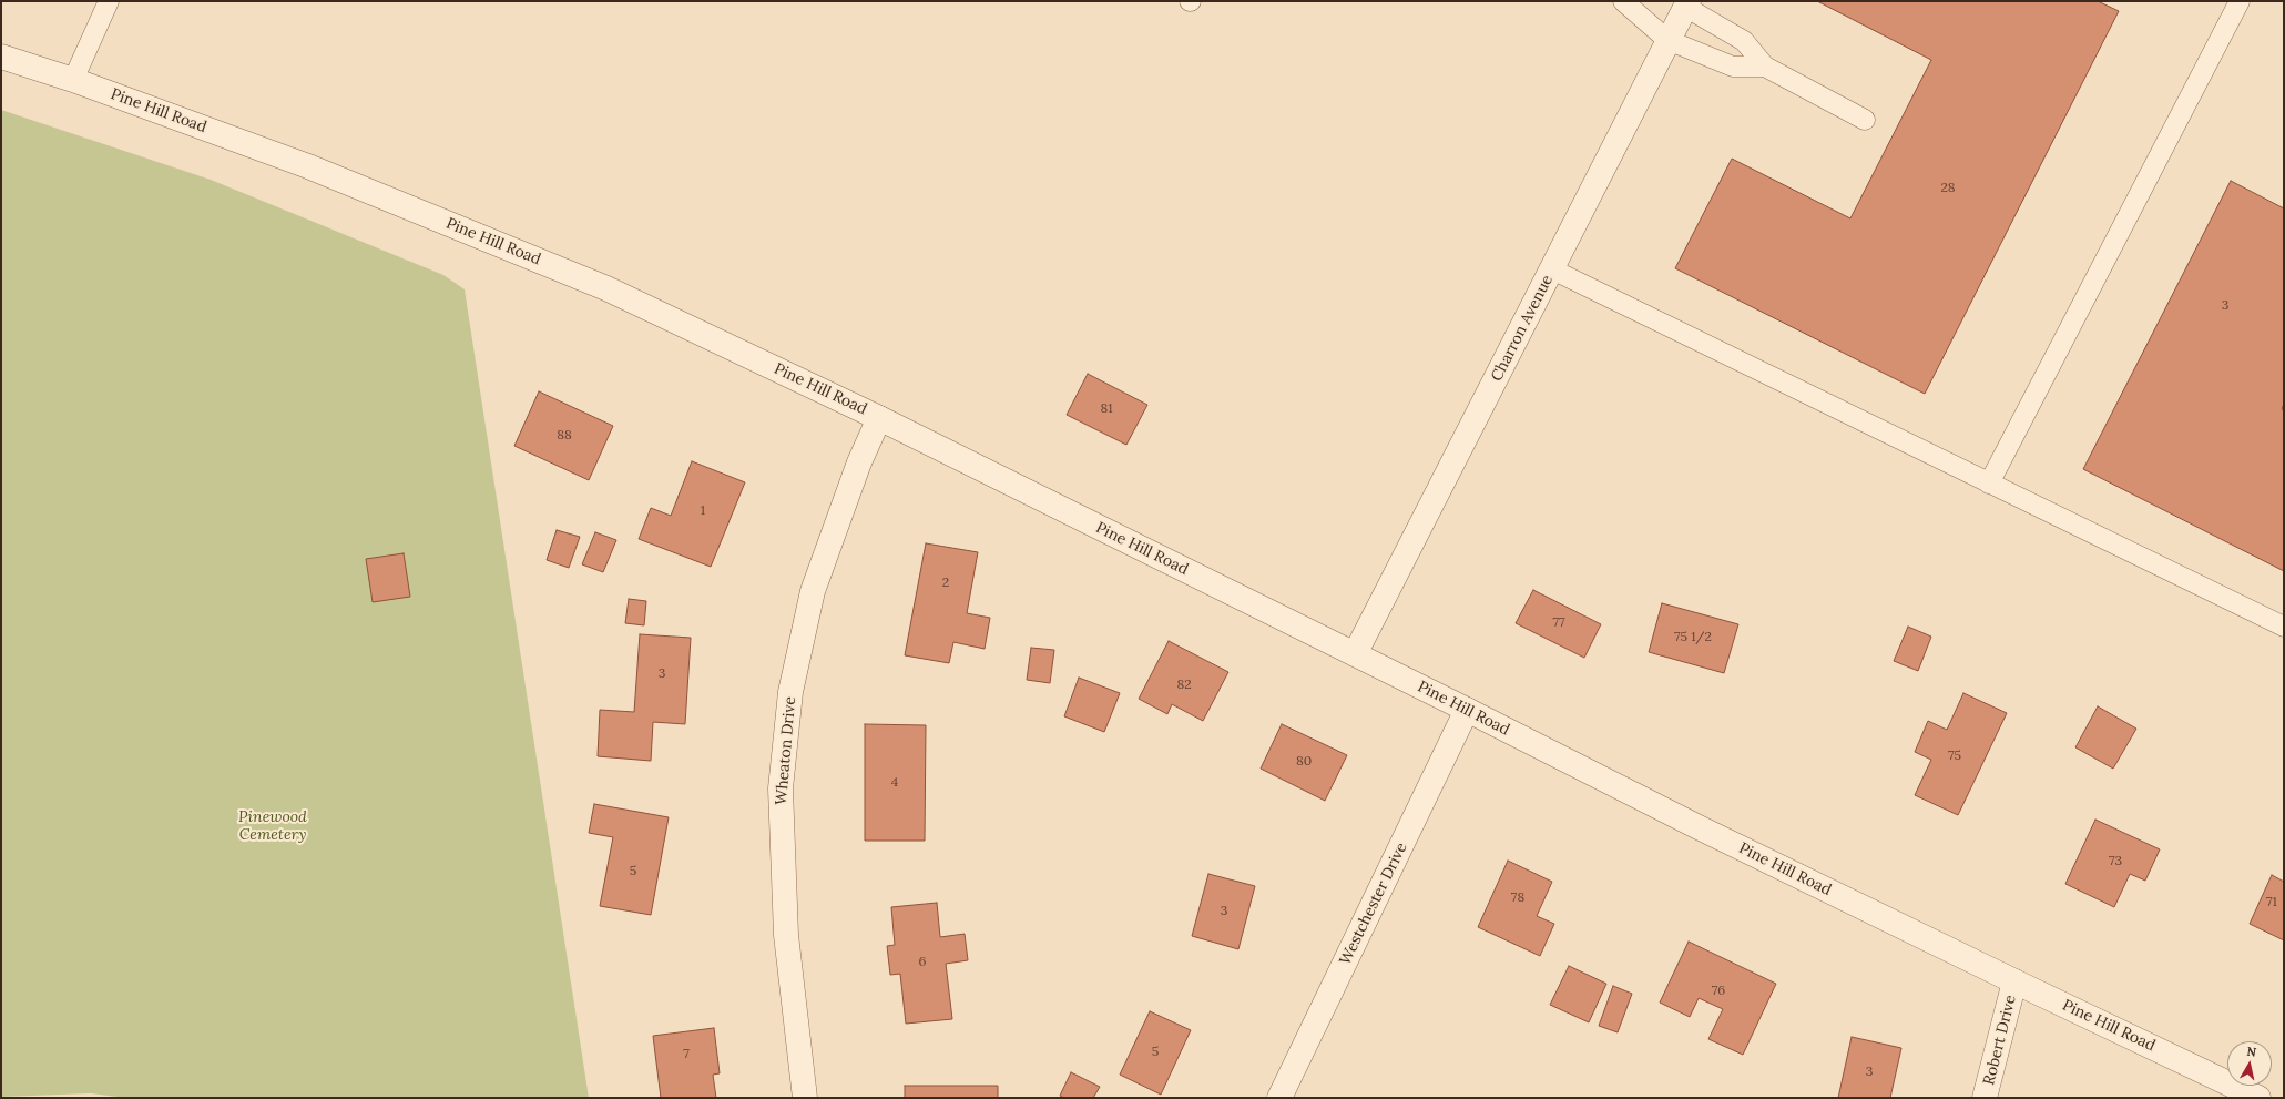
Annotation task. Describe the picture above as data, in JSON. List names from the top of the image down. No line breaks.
{"streets":{"street":["Pine Hill Road","Charron Avenue","Wheaton Drive","Westchester Drive","Robert Drive"]},"crossings":[["Pine Hill Road","Charron Avenue"],["Pine Hill Road","Wheaton Drive"],["Pine Hill Road","Westchester Drive"],["Pine Hill Road","Robert Drive"]],"parks":["Pinewood Cemetery"],"house_numbers":["28","3","81","88","1","2","77","75 1/2","3","82","75","80","4","73","5","78","71","3","6","76","5","7","3"],"north":"top"}
